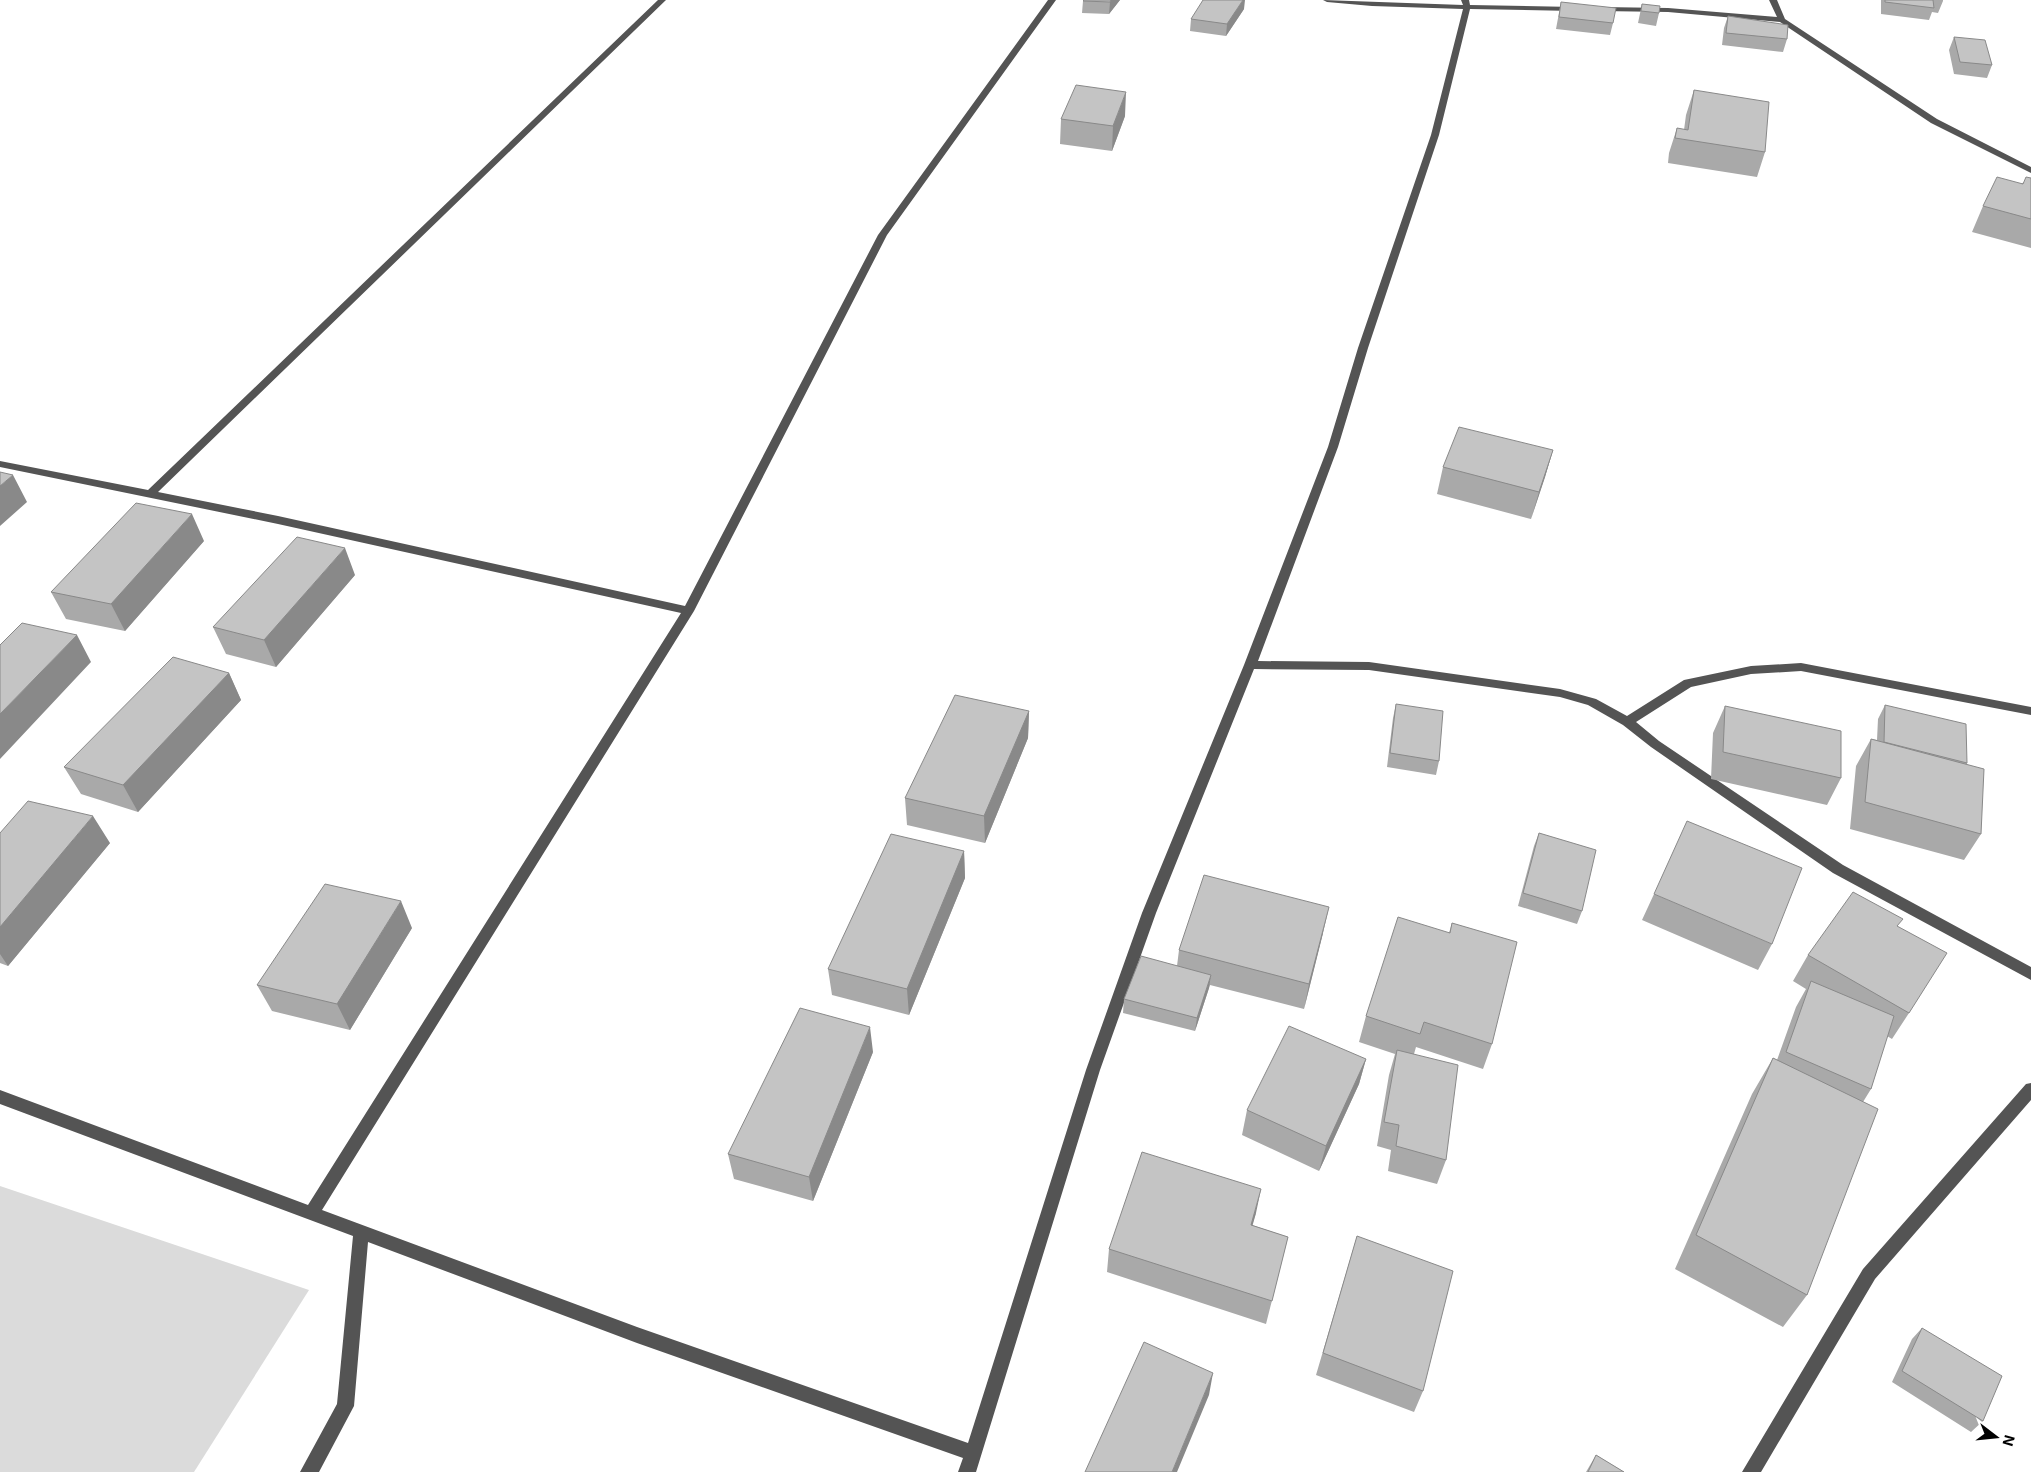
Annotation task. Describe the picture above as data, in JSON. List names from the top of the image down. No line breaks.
{"north":"right"}
